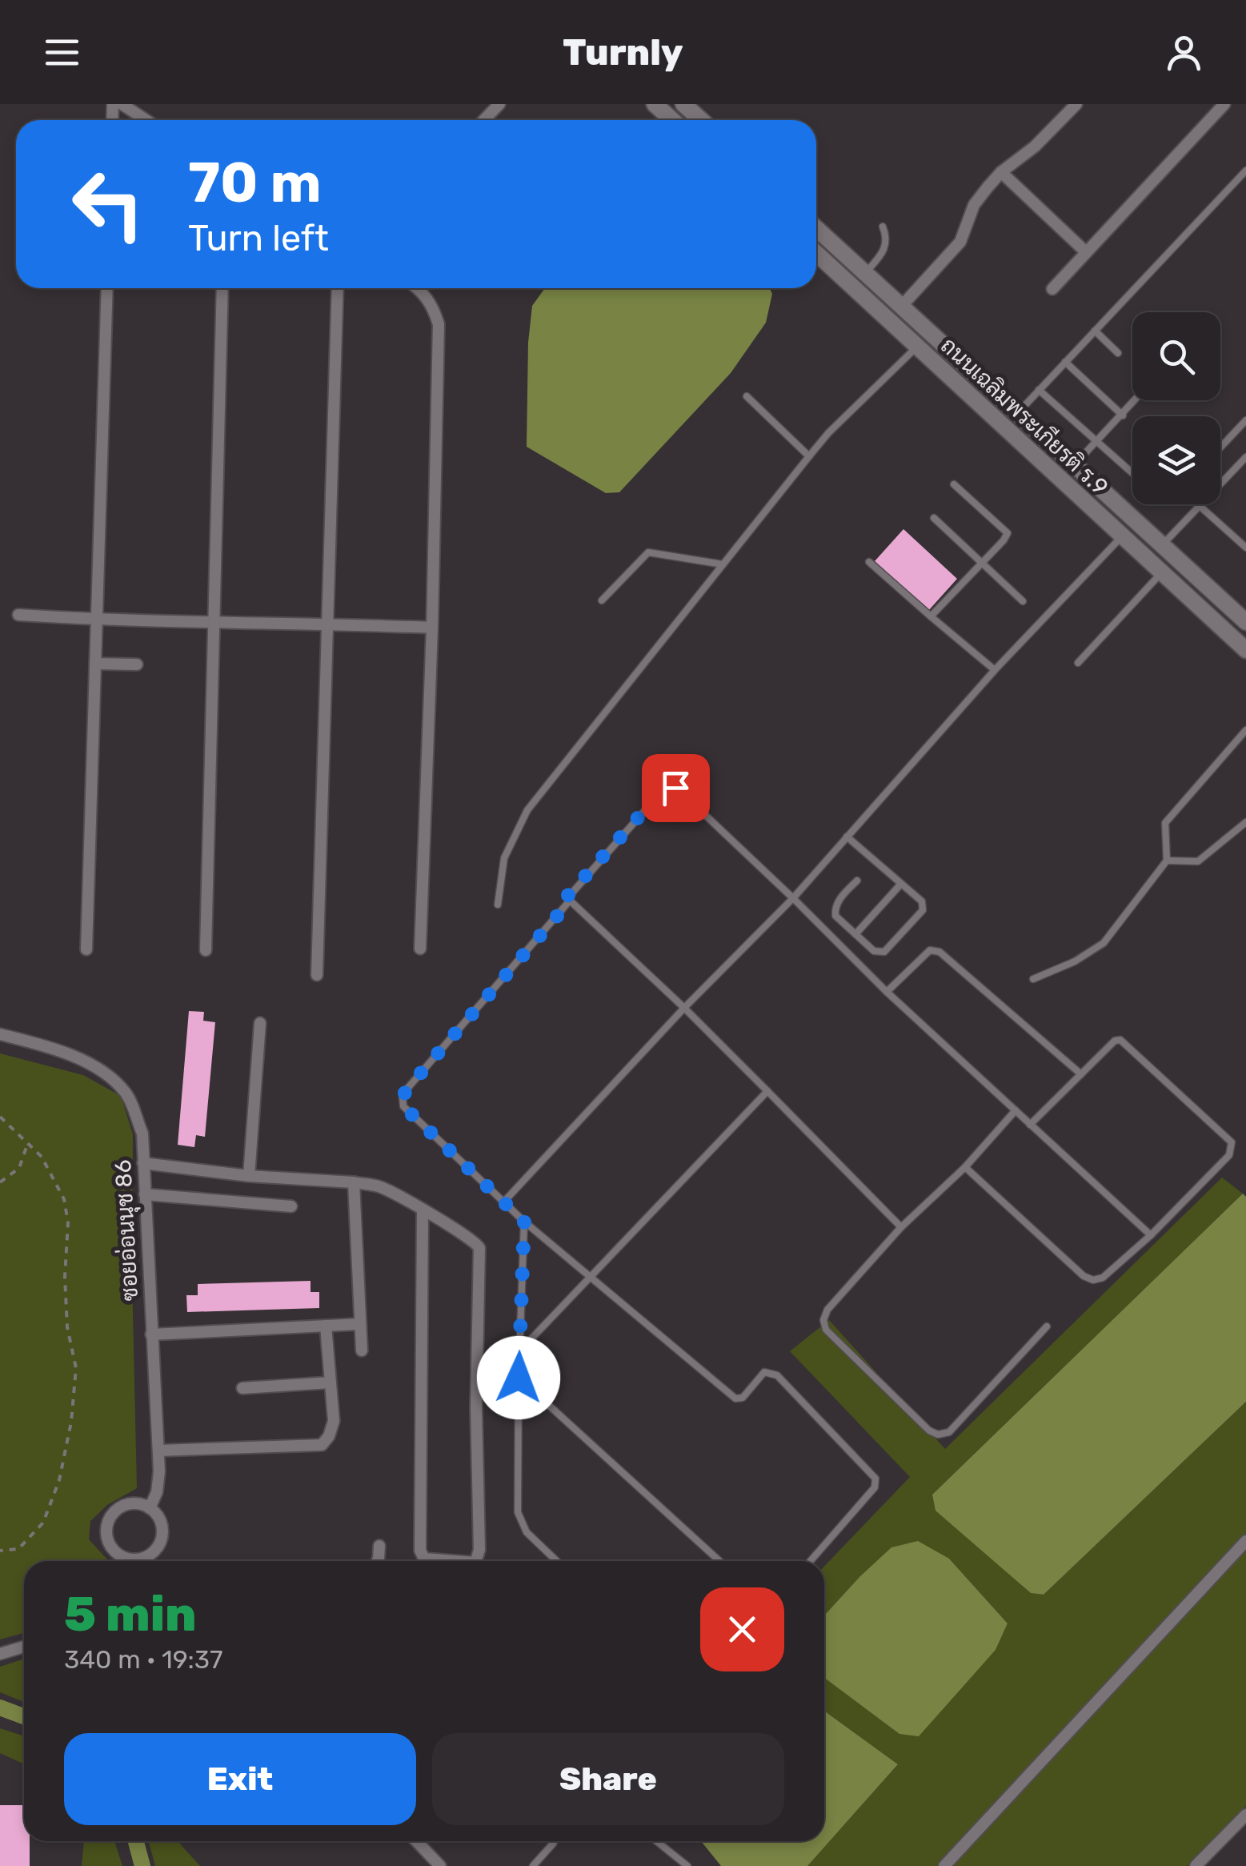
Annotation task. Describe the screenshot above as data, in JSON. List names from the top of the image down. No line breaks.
{"streets":{"main road":["ถนนเฉลิมพระเกียรติ ร.9"],"street":["ซอยอ่อนนุช 86"]},"page":{"header":"Turnly","turn":["70 m","Turn left"],"heading":["5 min","340 m · 19:37"],"buttons":["Exit","Share"]}}
